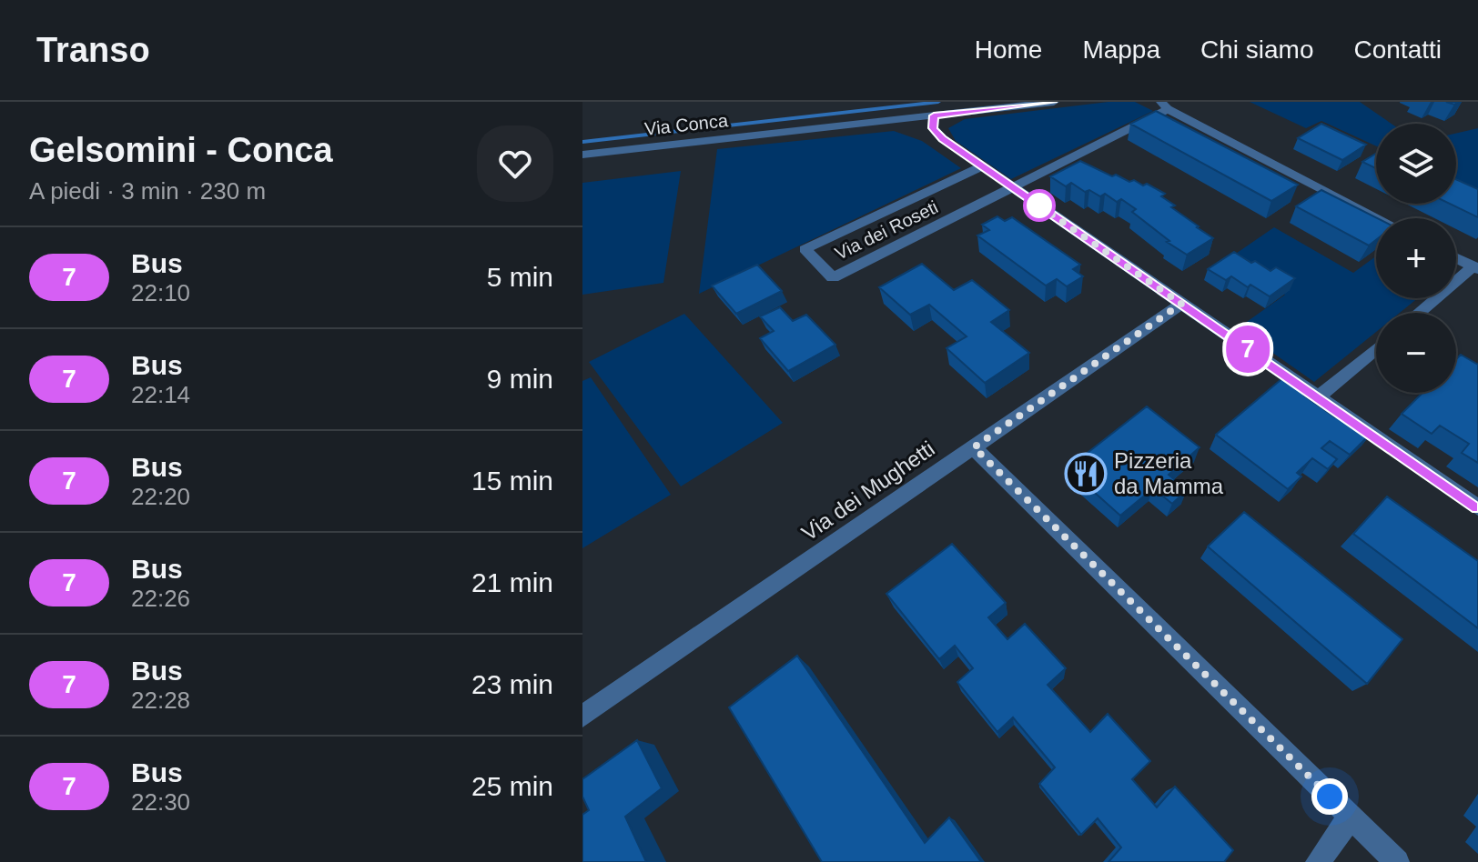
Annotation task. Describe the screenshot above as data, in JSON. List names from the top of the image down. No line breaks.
{"streets":{"street":["Via Conca","Via dei Roseti","Via dei Mughetti"]},"places":{"restaurant":["Pizzeria da Mamma"]},"lines":["bus line 7"],"page":{"header":"Transo","nav":["Home","Mappa","Chi siamo","Contatti"],"heading":["Gelsomini - Conca","A piedi · 3 min · 230 m"],"on_map":"7","map_buttons":["+","−"],"list":[{"mark":"7","name":"Bus","note":"22:10","value":"5 min"},{"mark":"7","name":"Bus","note":"22:14","value":"9 min"},{"mark":"7","name":"Bus","note":"22:20","value":"15 min"},{"mark":"7","name":"Bus","note":"22:26","value":"21 min"},{"mark":"7","name":"Bus","note":"22:28","value":"23 min"},{"mark":"7","name":"Bus","note":"22:30","value":"25 min"}]}}
